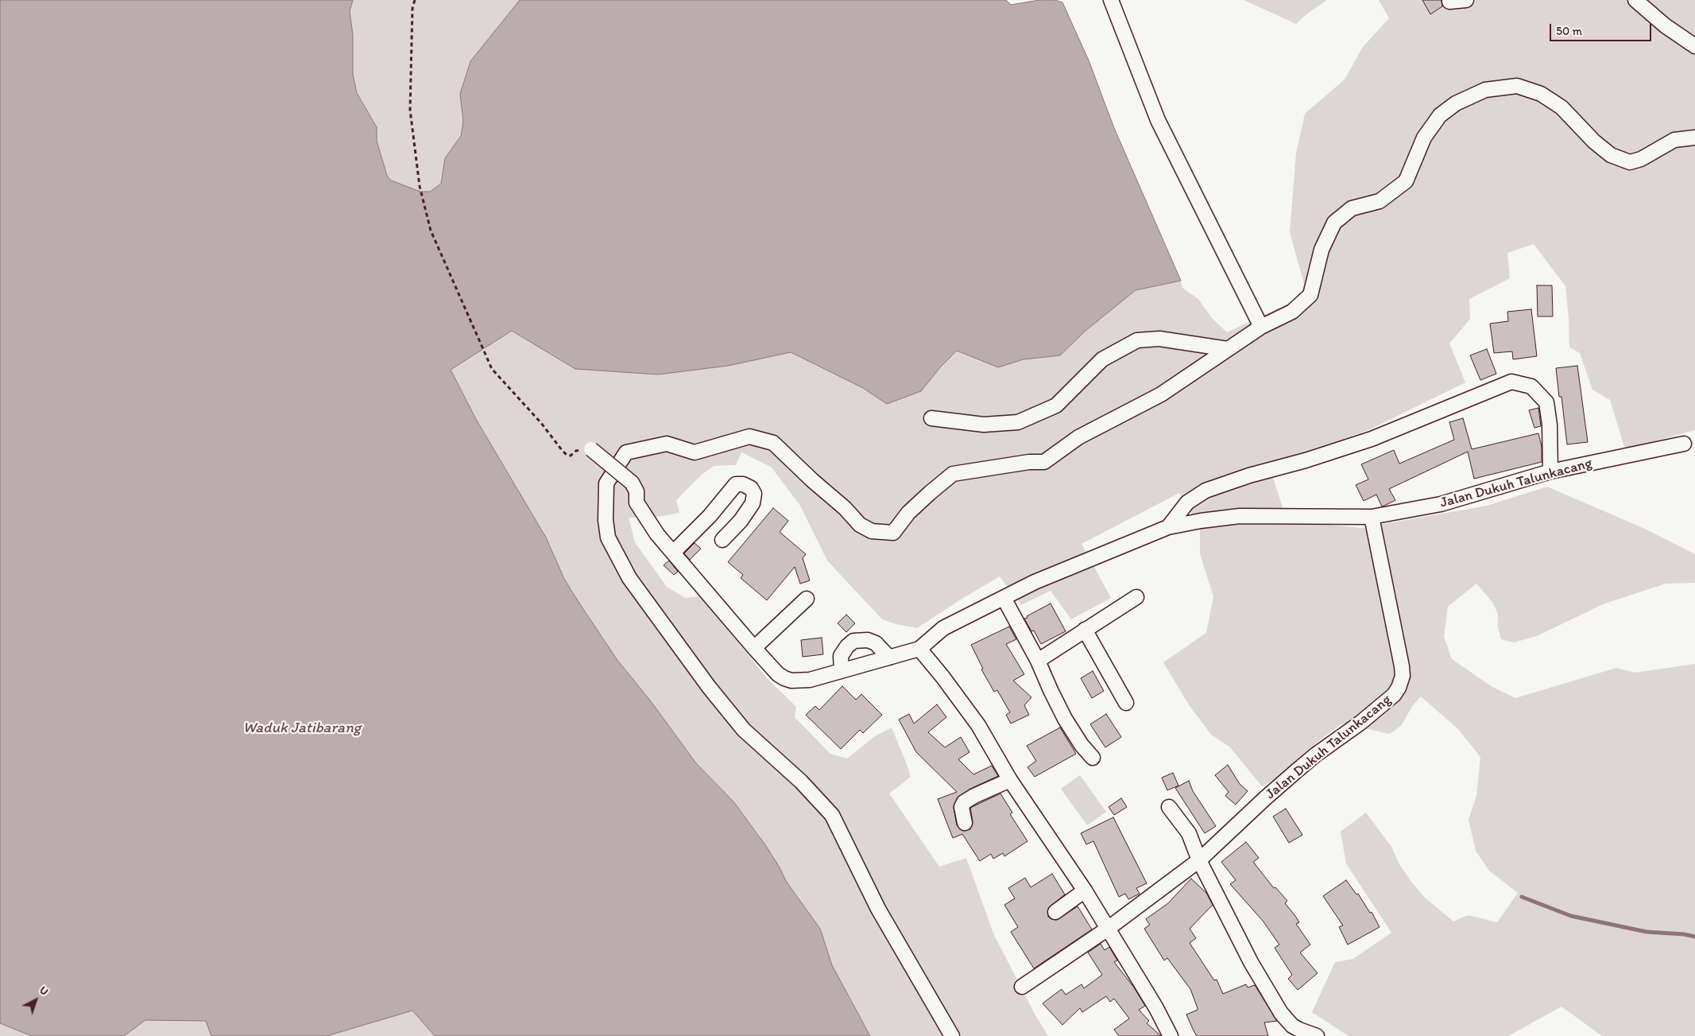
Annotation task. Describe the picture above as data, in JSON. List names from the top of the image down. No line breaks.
{"streets":{"street":["Jalan Dukuh Talunkacang"]},"water":["Waduk Jatibarang"],"scale_bar":"50 m","north":"top right"}
